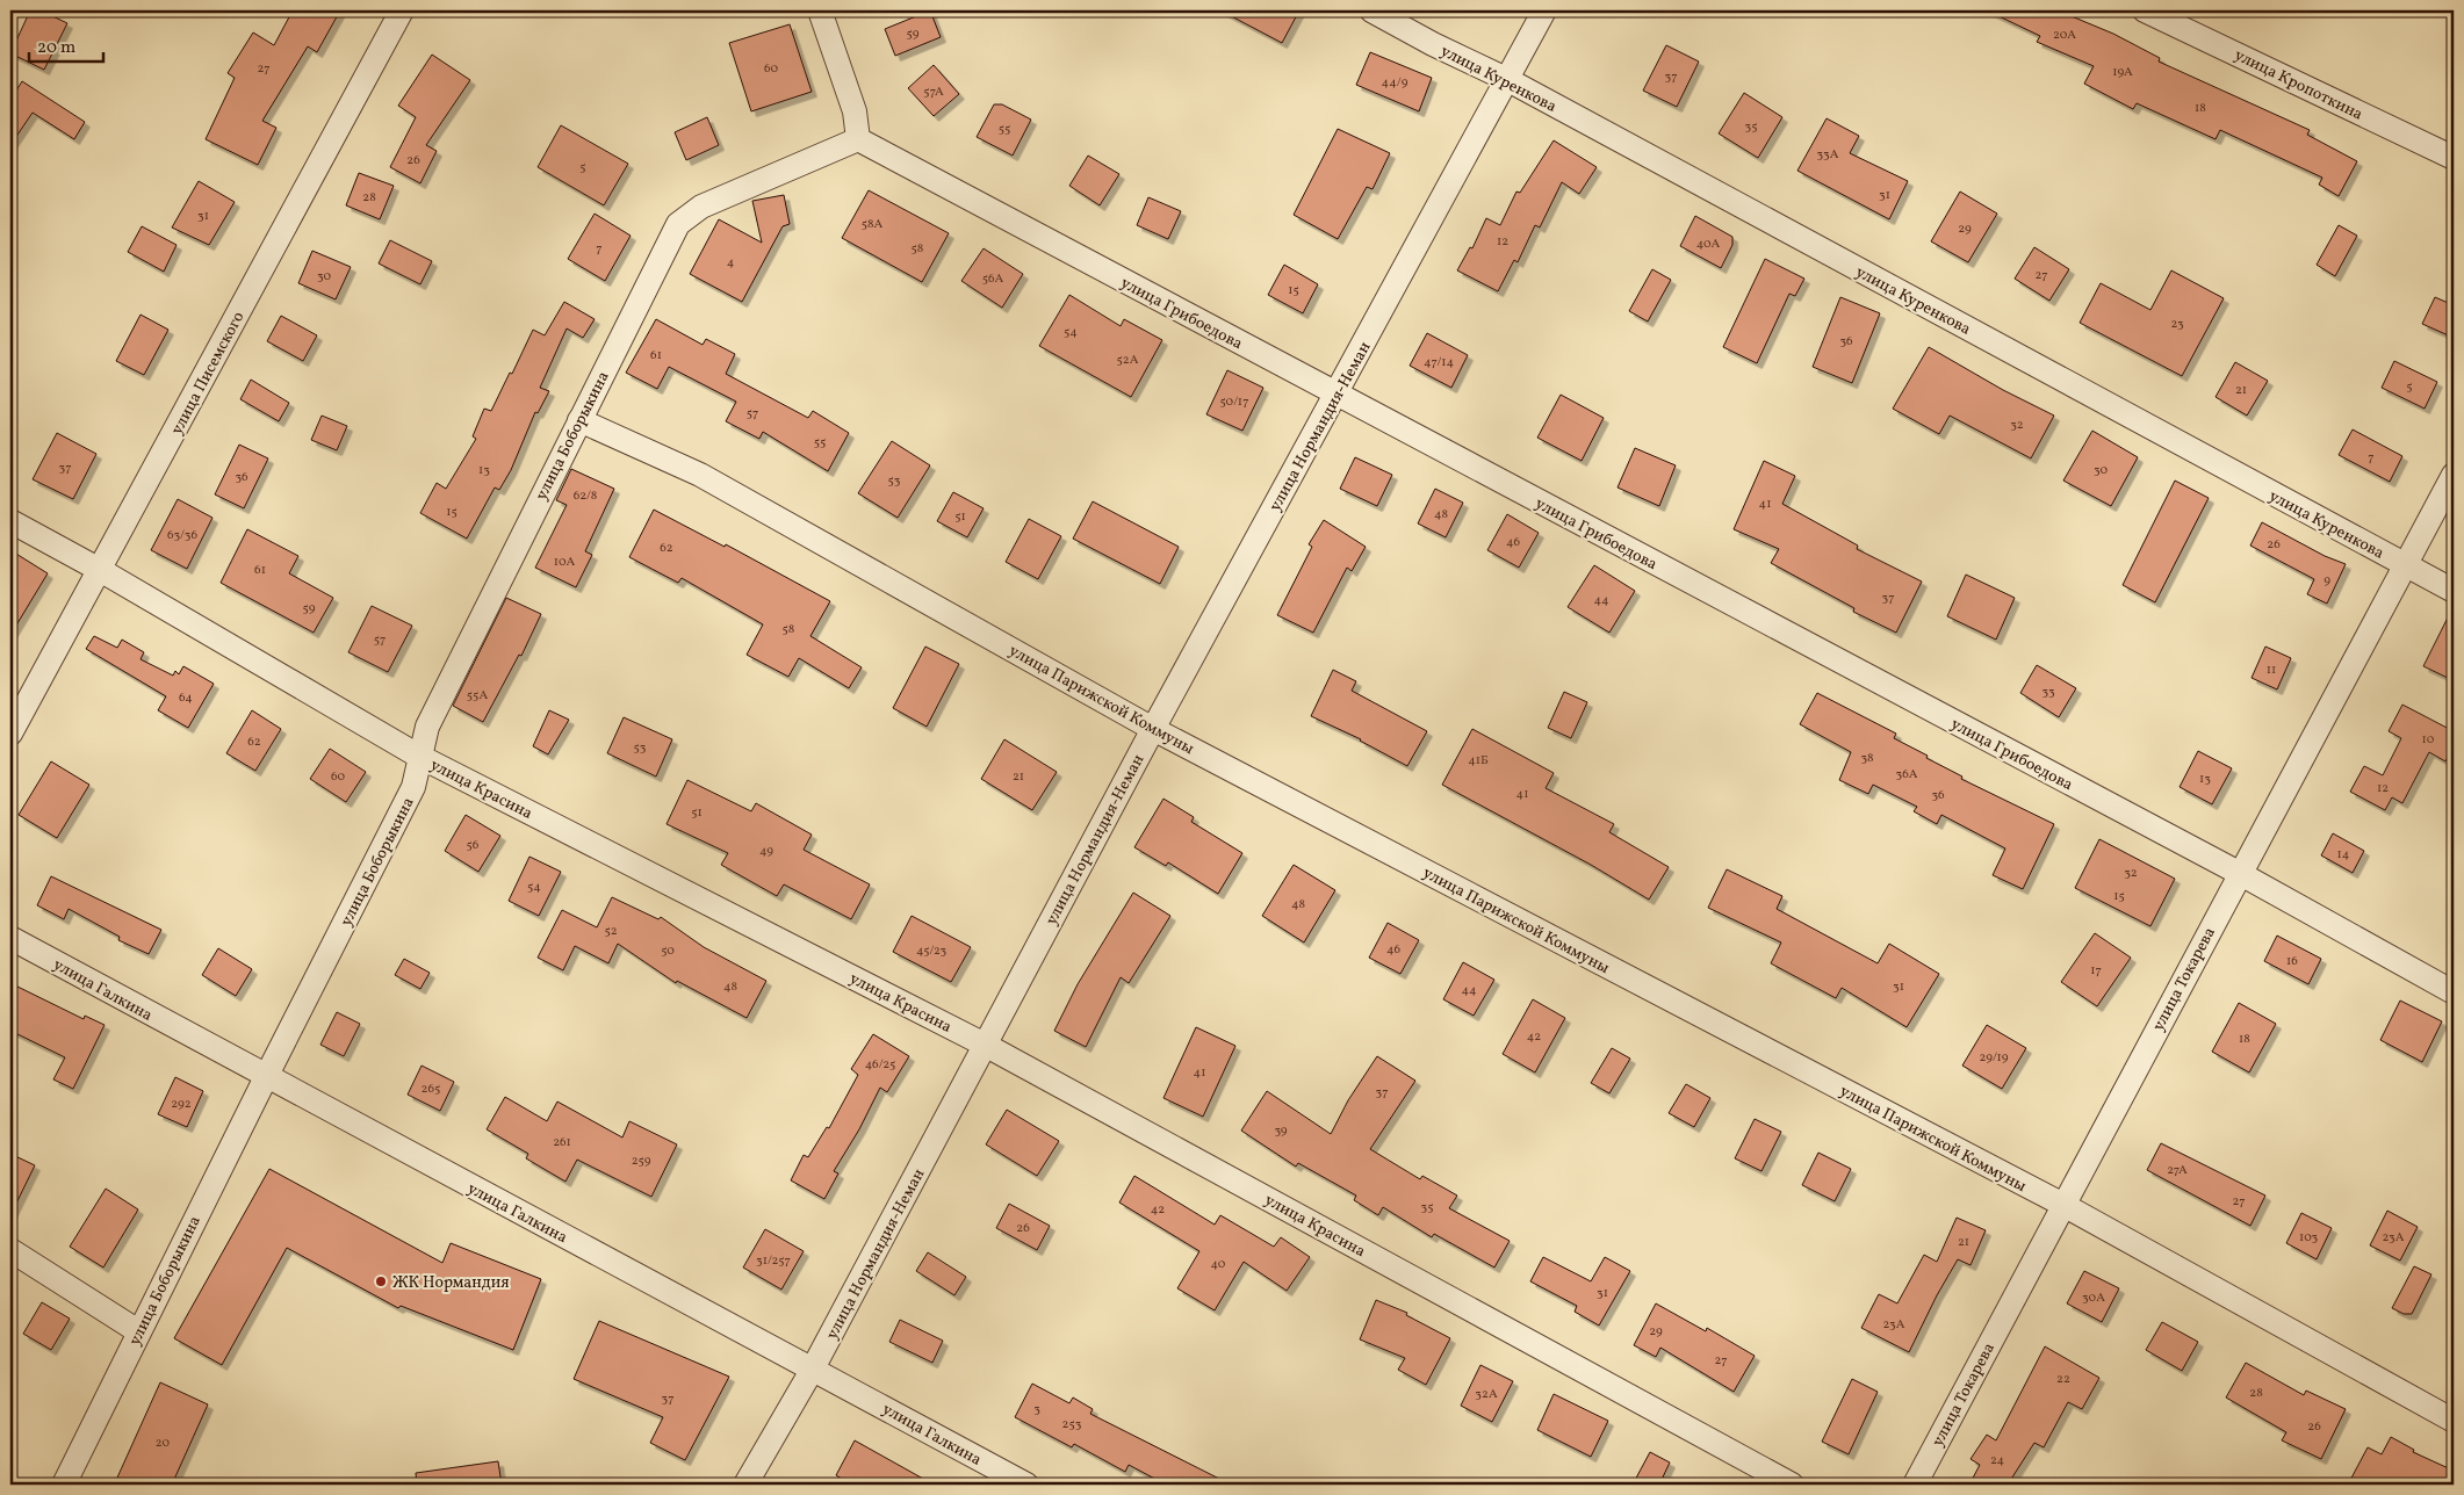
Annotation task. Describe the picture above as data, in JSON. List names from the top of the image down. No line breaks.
{"streets":{"street":["улица Куренкова","улица Кропоткина","улица Грибоедова","улица Писемского","улица Нормандия-Неман","улица Боборыкина","улица Парижской Коммуны","улица Красина","улица Токарева","улица Галкина"]},"crossings":[["улица Куренкова","улица Нормандия-Неман"],["улица Куренкова","улица Токарева"],["улица Грибоедова","улица Нормандия-Неман"],["улица Грибоедова","улица Боборыкина"],["улица Грибоедова","улица Токарева"],["улица Писемского","улица Красина"],["улица Нормандия-Неман","улица Парижской Коммуны"],["улица Нормандия-Неман","улица Красина"],["улица Нормандия-Неман","улица Галкина"],["улица Боборыкина","улица Парижской Коммуны"],["улица Боборыкина","улица Красина"],["улица Боборыкина","улица Галкина"],["улица Парижской Коммуны","улица Токарева"]],"places":["ЖК Нормандия"],"house_numbers":["59","20А","27","60","19А","37","44/9","57А","18","35","55","33А","26","5","31","28","31","58А","29","12","40А","7","58","4","27","30","56А","15","23","54","36","61","52А","47/14","5","21","50/17","57","32","55","7","37","13","30","36","53","62/8","41","15","48","51","63/36","46","26","62","10А","61","9","37","44","59","58","57","11","33","55А","64","10","62","53","38","41Б","36А","60","21","13","12","41","36","51","56","49","14","32","54","15","48","52","46","50","45/23","16","17","48","31","44","42","18","29/19","46/25","41","265","37","292","39","261","259","27А","27","35","42","26","103","23А","21","31/257","40","31","30А","23А","29","27","22","28","32А","37","3","253","26","20","24"],"scale_bar":"20 m"}
